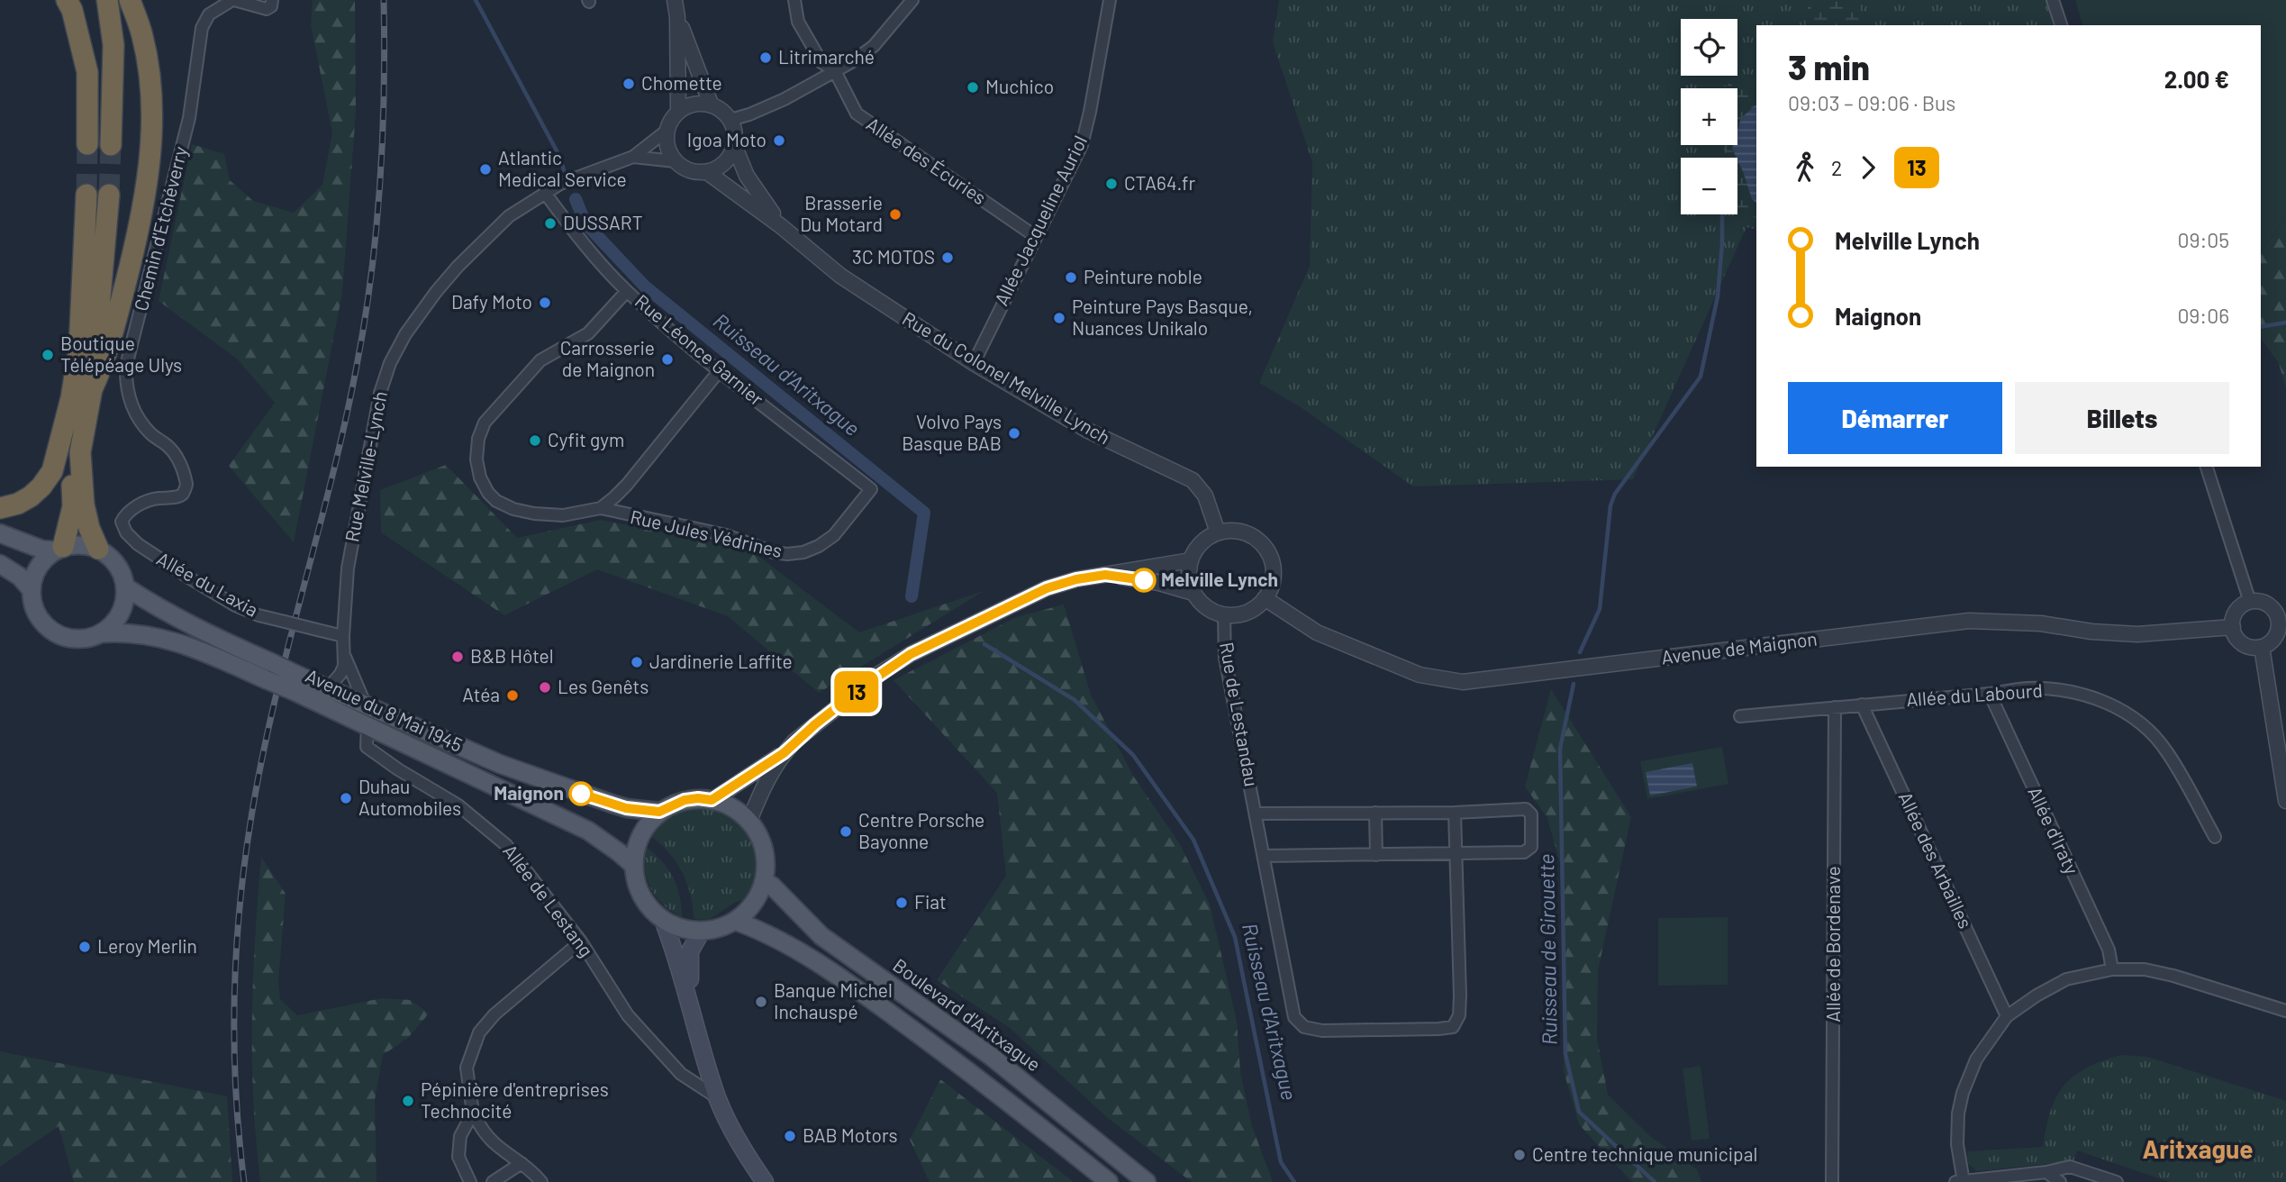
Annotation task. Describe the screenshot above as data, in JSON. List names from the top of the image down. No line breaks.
{"streets":{"main road":["Avenue du 8 Mai 1945","Boulevard d'Aritxague"],"street":["Allée des Écuries","Allée Jacqueline Auriol","Chemin d'Etchéverry","Rue Léonce Garnier","Rue du Colonel Melville Lynch","Rue Melville-Lynch","Rue Jules Védrines","Allée du Laxia","Avenue de Maignon","Allée du Labourd","Rue de Lestandau","Allée d'Iraty","Allée des Arbailles","Allée de Lestang","Allée de Bordenave"]},"crossings":[["Allée des Écuries","Allée Jacqueline Auriol"],["Allée Jacqueline Auriol","Rue du Colonel Melville Lynch"],["Chemin d'Etchéverry","Allée du Laxia"],["Rue Léonce Garnier","Rue Melville-Lynch"],["Rue Léonce Garnier","Rue Jules Védrines"],["Rue du Colonel Melville Lynch","Avenue de Maignon"],["Rue du Colonel Melville Lynch","Rue de Lestandau"],["Rue Melville-Lynch","Allée du Laxia"],["Rue Melville-Lynch","Avenue du 8 Mai 1945"],["Avenue de Maignon","Rue de Lestandau"],["Allée du Labourd","Allée d'Iraty"],["Allée du Labourd","Allée des Arbailles"],["Allée du Labourd","Allée de Bordenave"],["Avenue du 8 Mai 1945","Allée de Lestang"],["Avenue du 8 Mai 1945","Boulevard d'Aritxague"]],"districts":["Aritxague"],"water":["Ruisseau d'Aritxague","Ruisseau de Girouette"],"places":["Litrimarché","Chomette","Muchico","Igoa Moto","Atlantic Medical Service","CTA64.fr","Brasserie Du Motard","DUSSART","3C MOTOS","Peinture noble","Dafy Moto","Peinture Pays Basque, Nuances Unikalo","Boutique Télépéage Ulys","Carrosserie de Maignon","Volvo Pays Basque BAB","Cyfit gym","Melville Lynch","B&B Hôtel","Jardinerie Laffite","Les Genêts","Atéa","Maignon","Duhau Automobiles","Centre Porsche Bayonne","Fiat","Leroy Merlin","Banque Michel Inchauspé","Pépinière d'entreprises Technocité","BAB Motors","Centre technique municipal"],"lines":["bus line 13"],"page":{"on_map":"13","map_buttons":["+","−"],"heading":["3 min","09:03 – 09:06 · Bus","2.00 €"],"legs":["2","13"],"list":[{"name":"Melville Lynch","value":"09:05"},{"name":"Maignon","value":"09:06"}],"buttons":["Démarrer","Billets"]}}
